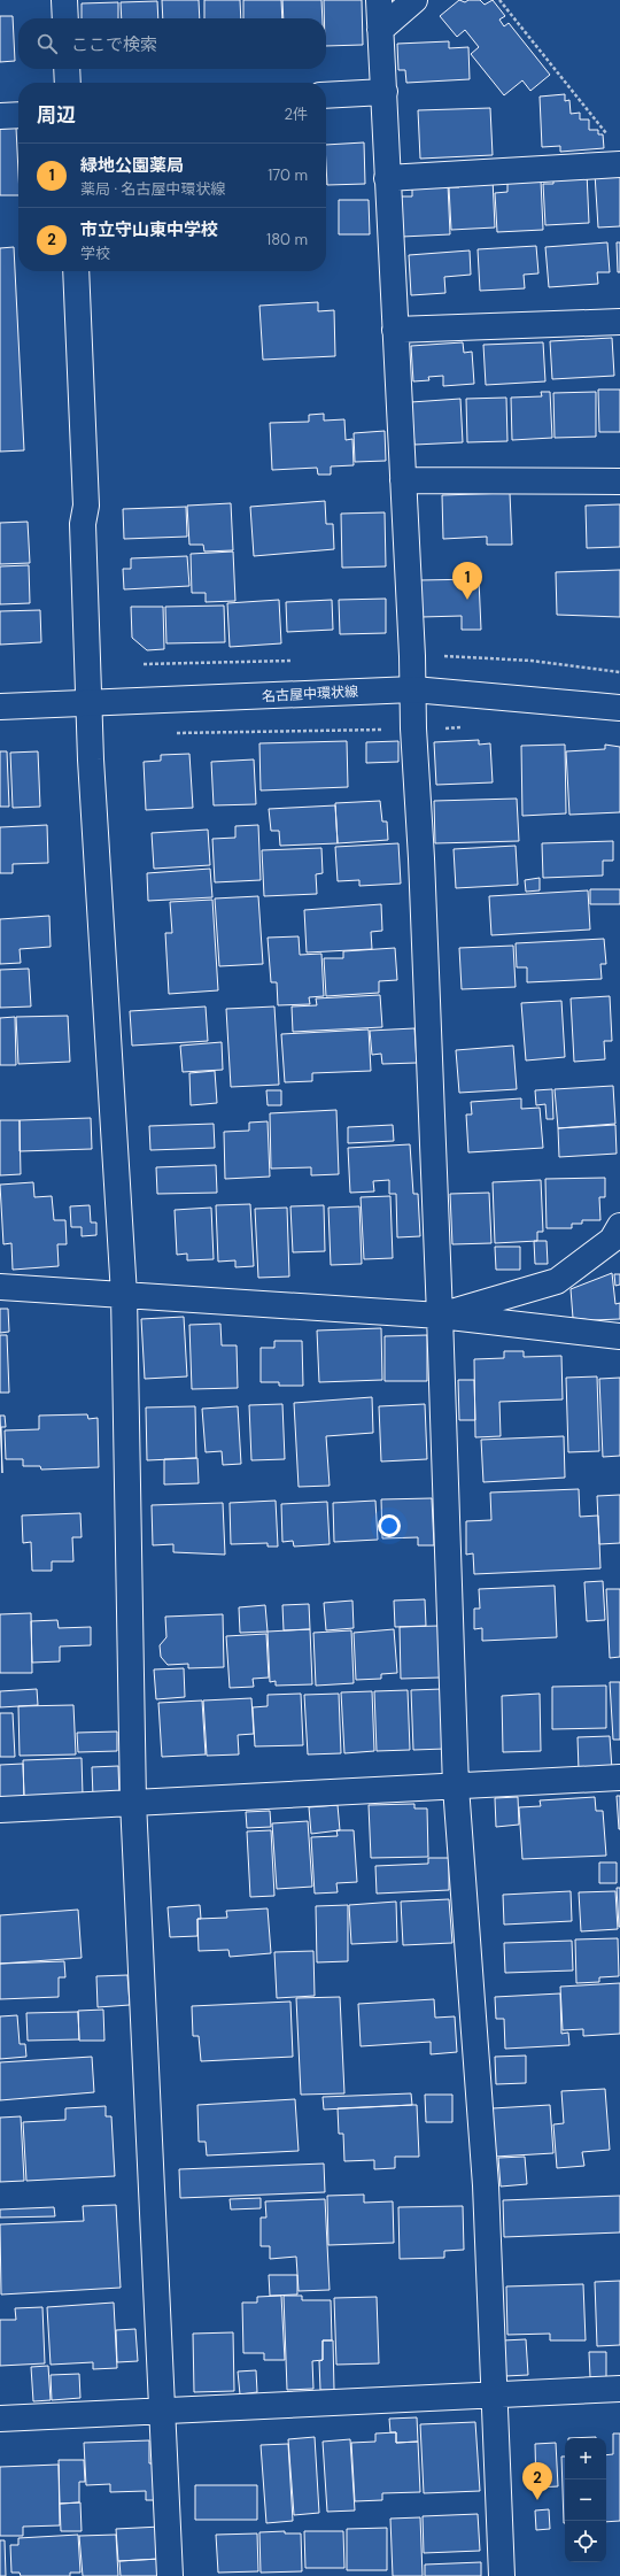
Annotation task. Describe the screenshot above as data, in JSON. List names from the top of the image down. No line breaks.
{"streets":{"street":["名古屋中環状線"]},"page":{"search":"ここで検索","heading":["周辺","2件"],"list":[{"mark":"1","name":"緑地公園薬局","note":"薬局 · 名古屋中環状線","value":"170 m"},{"mark":"2","name":"市立守山東中学校","note":"学校","value":"180 m"}],"pins":["1","2"],"map_buttons":["+","−"]}}
